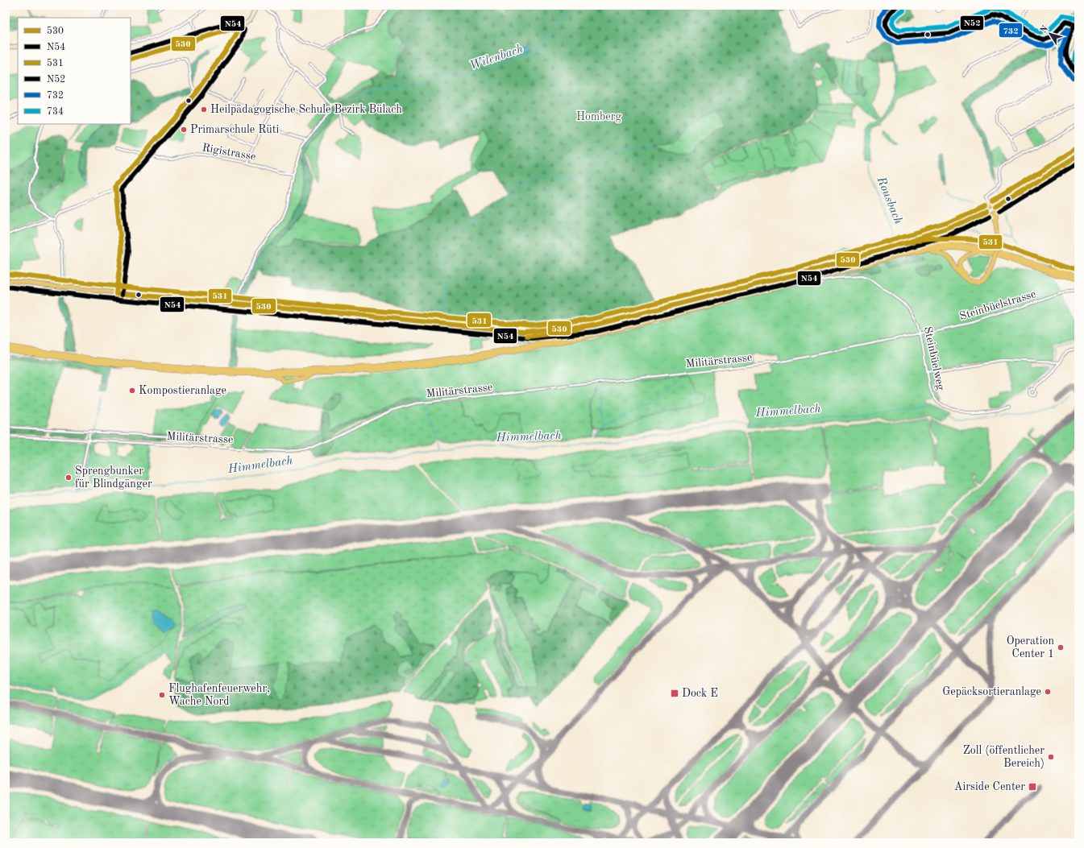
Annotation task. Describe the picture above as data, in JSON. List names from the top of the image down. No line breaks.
{"streets":{"street":["Rigistrasse","Steinbüelstrasse","Steinbüelweg","Militärstrasse"]},"crossings":[["Steinbüelstrasse","Steinbüelweg"],["Steinbüelstrasse","Militärstrasse"],["Steinbüelweg","Militärstrasse"]],"water":["Wilenbach","Rousbach","Himmelbach"],"parks":["Homberg"],"places":{"other":["Heilpädagogische Schule Bezirk Bülach","Primarschule Rüti","Kompostieranlage","Sprengbunker für Blindgänger","Operation Center 1","Gepäcksortieranlage","Flughafenfeuerwehr, Wache Nord","Zoll (öffentlicher Bereich)"],"transit":["Dock E","Airside Center"]},"lines":["transit line N52","transit line 732","transit line 734","transit line N54","transit line 530","transit line 531"],"legend":["530","N54","531","N52","732","734"],"north":"top left"}
